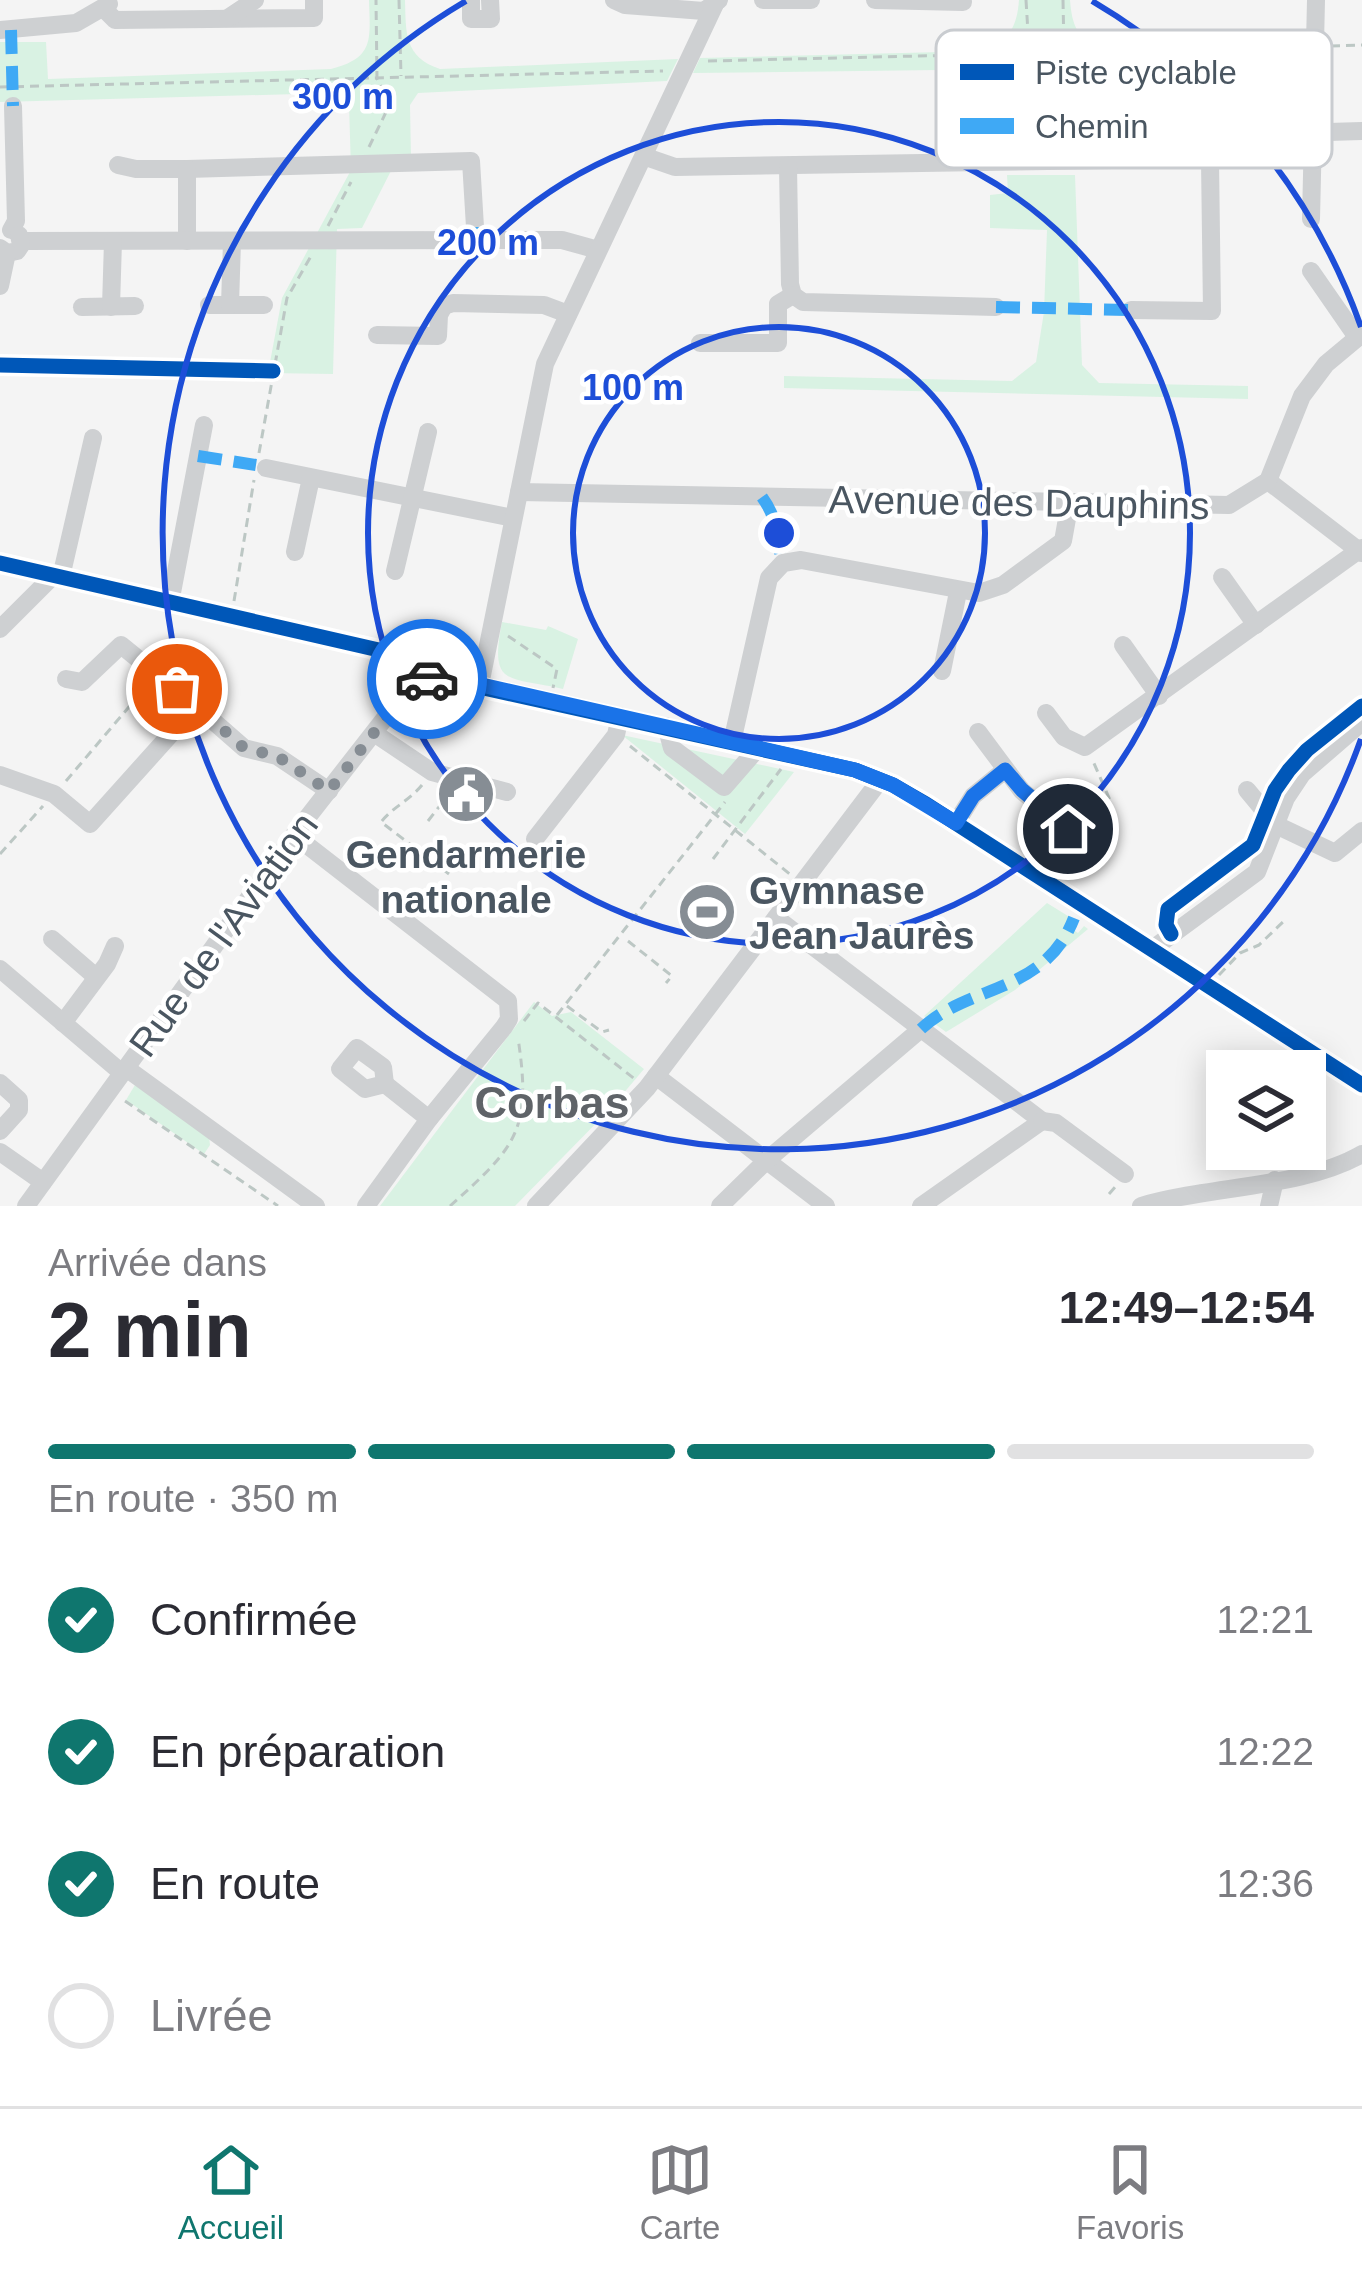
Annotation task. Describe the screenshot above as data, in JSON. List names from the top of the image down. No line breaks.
{"streets":{"street":["Avenue des Dauphins","Rue de l'Aviation"]},"districts":["Corbas"],"places":{"public building":["Gendarmerie nationale"],"sports":["Gymnase Jean Jaurès"]},"legend":["Piste cyclable","Chemin"],"page":{"heading":["2 min","Arrivée dans","12:49–12:54"],"bar":"En route · 350 m","list":[["Confirmée","12:21"],["En préparation","12:22"],["En route","12:36"],"Livrée"],"tabs":["Accueil","Carte","Favoris"]},"rings":["300 m","200 m","100 m"]}
